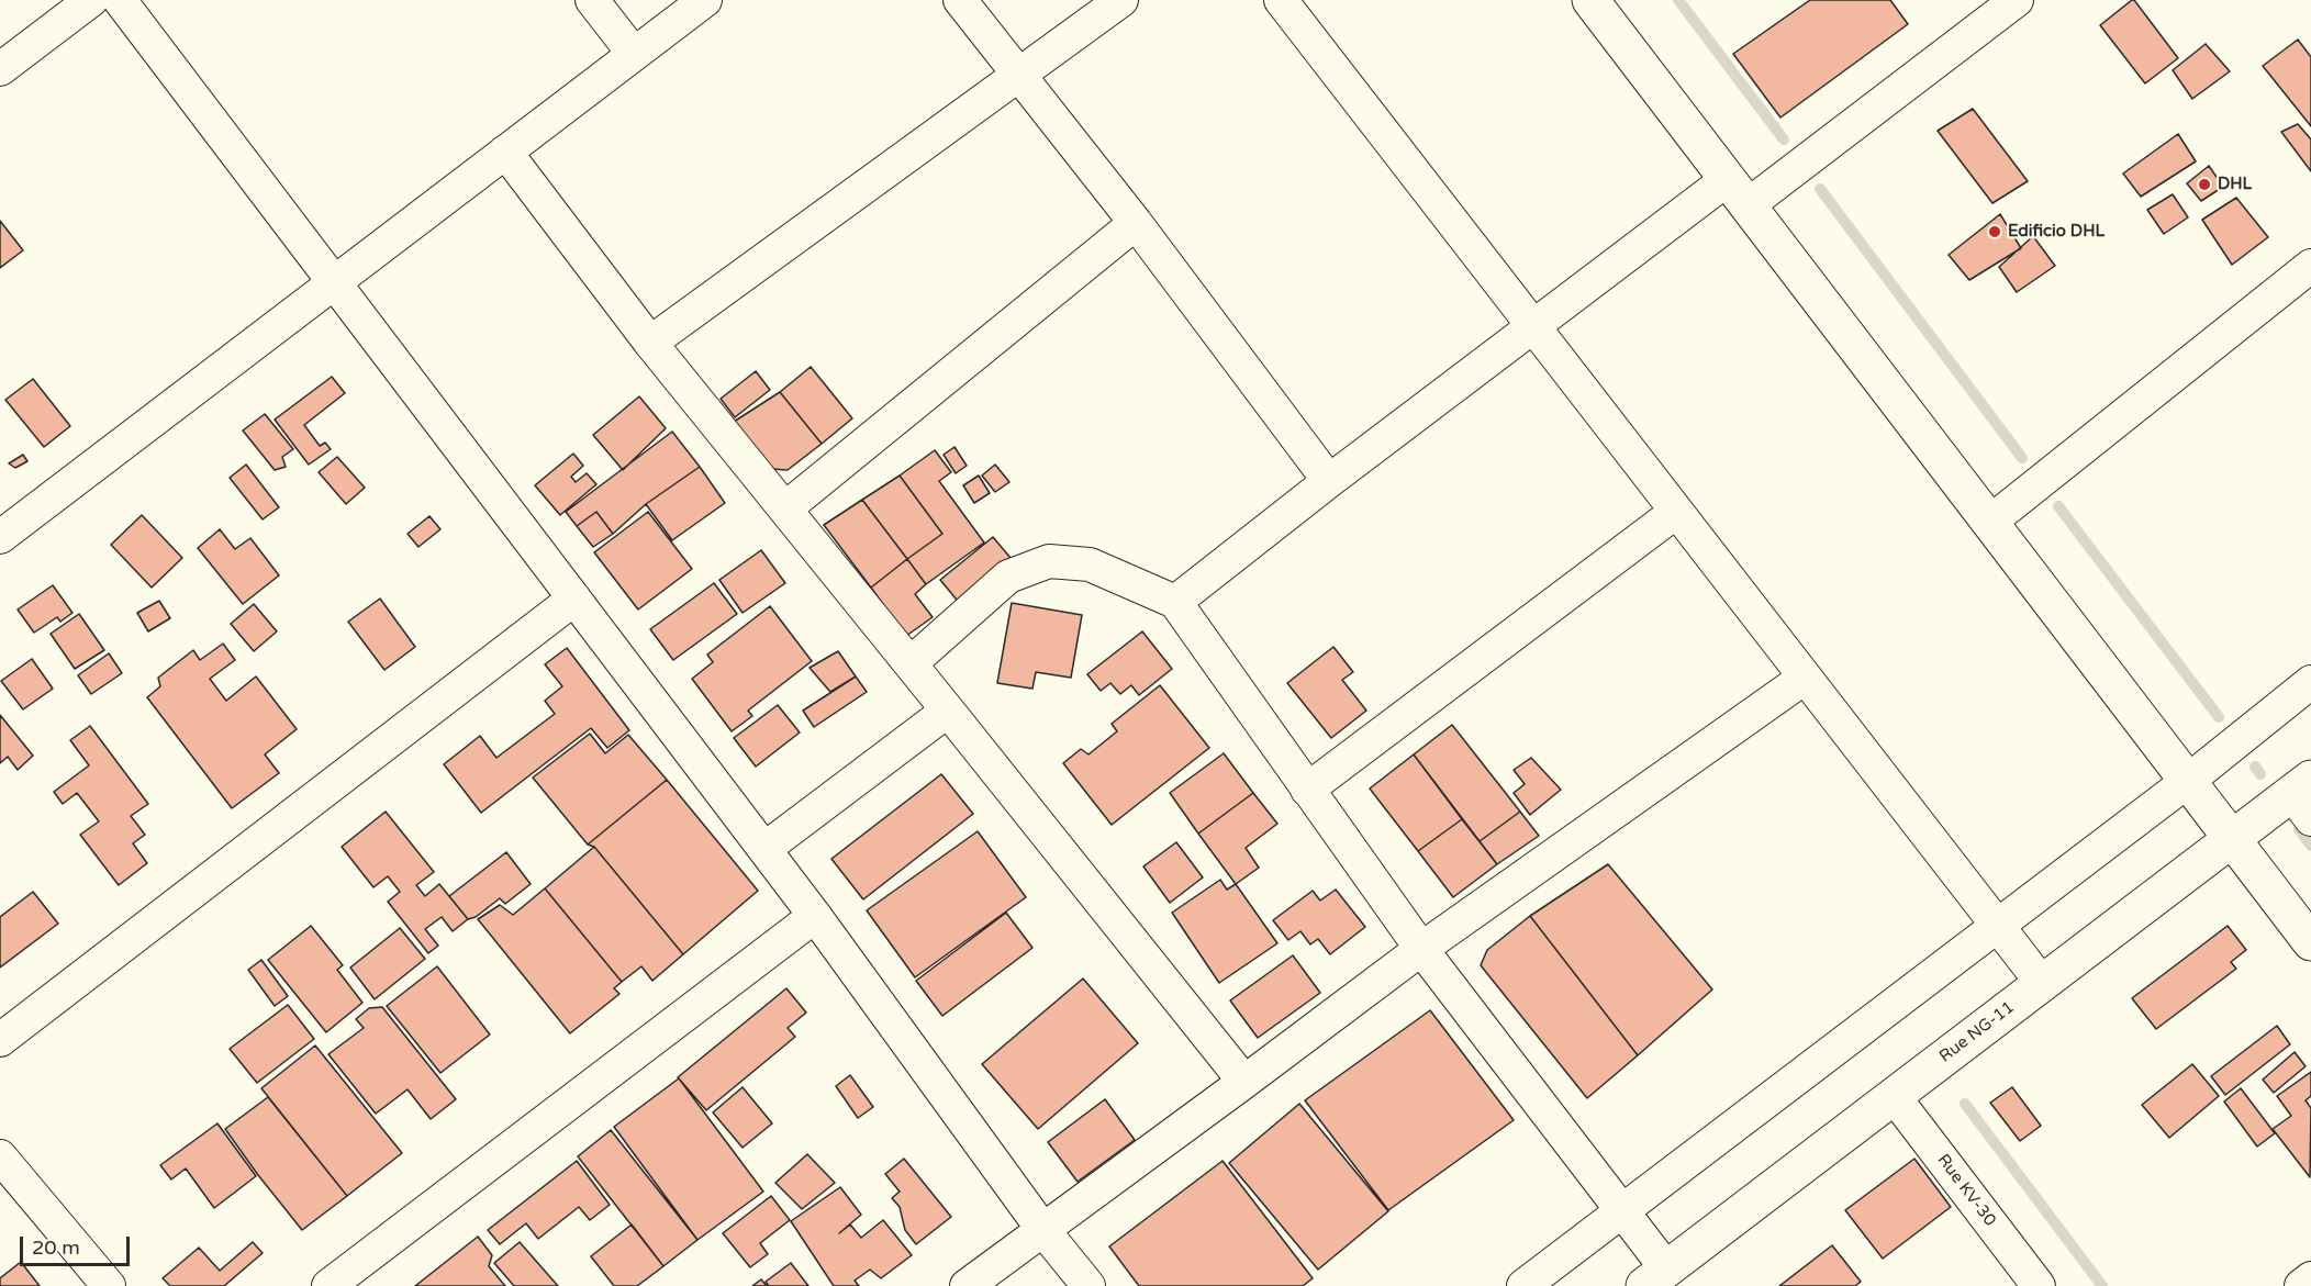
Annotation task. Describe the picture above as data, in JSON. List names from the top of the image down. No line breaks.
{"streets":{"street":["Rue NG-11","Rue KV-30"]},"crossings":[["Rue NG-11","Rue KV-30"]],"places":["DHL","Edificio DHL"],"scale_bar":"20 m"}
